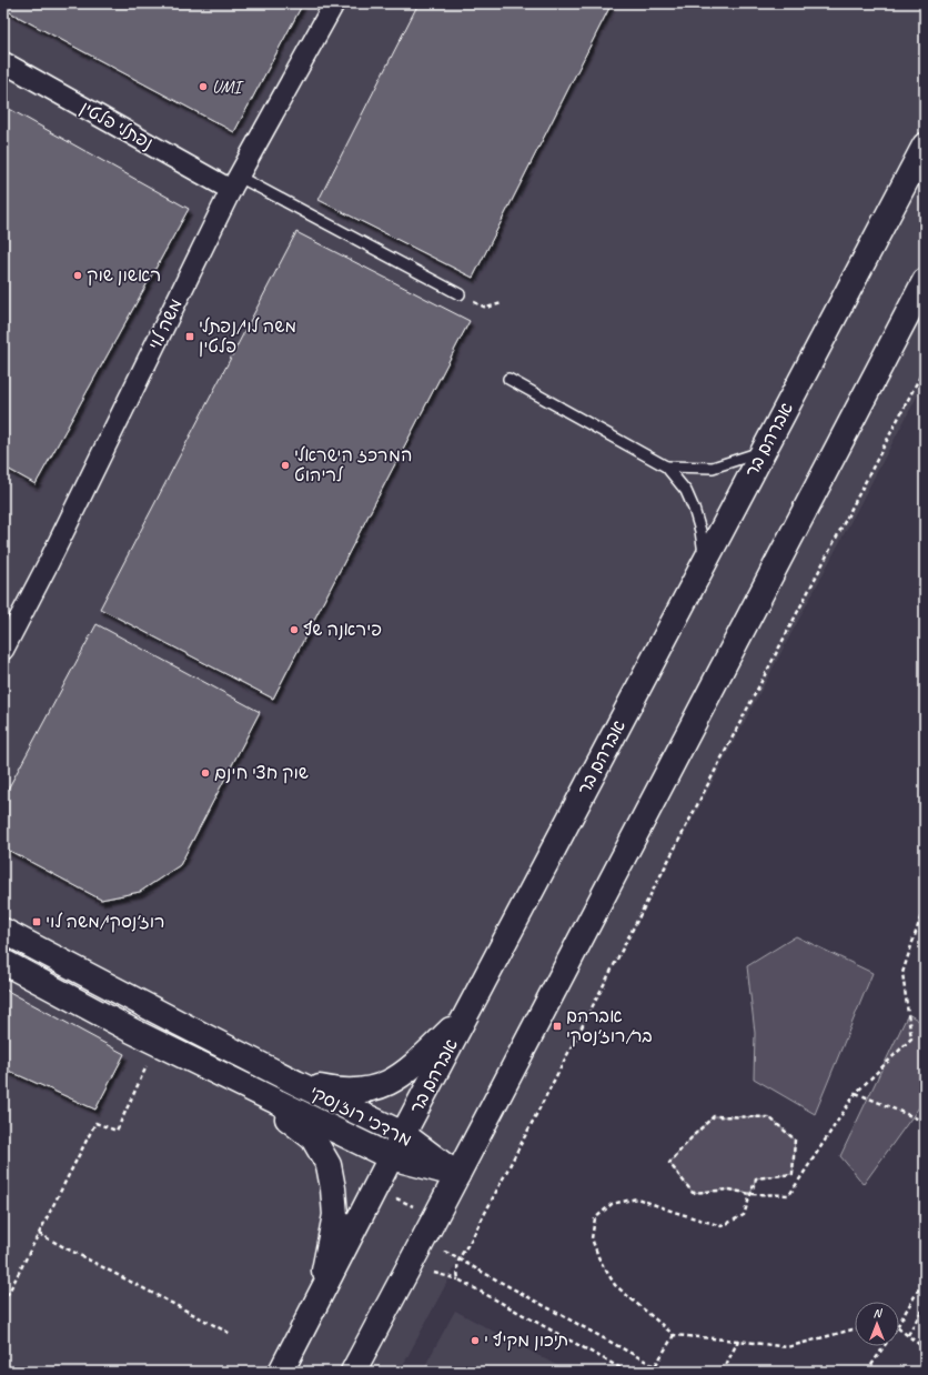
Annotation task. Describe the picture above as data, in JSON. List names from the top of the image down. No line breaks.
{"streets":{"street":["נפתלי פלטין","משה לוי","אברהם בר","מרדכי רוז'נסקי"]},"crossings":[["נפתלי פלטין","משה לוי"],["אברהם בר","מרדכי רוז'נסקי"]],"places":{"other":["UMI","ראשון שוק","המרכז הישראלי לריהוט","פיראנה שף","שוק חצי חינם","תיכון מקיף י"],"transit":["משה לוי/נפתלי פלטין","רוז׳נסקי/משה לוי","אברהם בר/רוז׳נסקי"]},"north":"top"}
